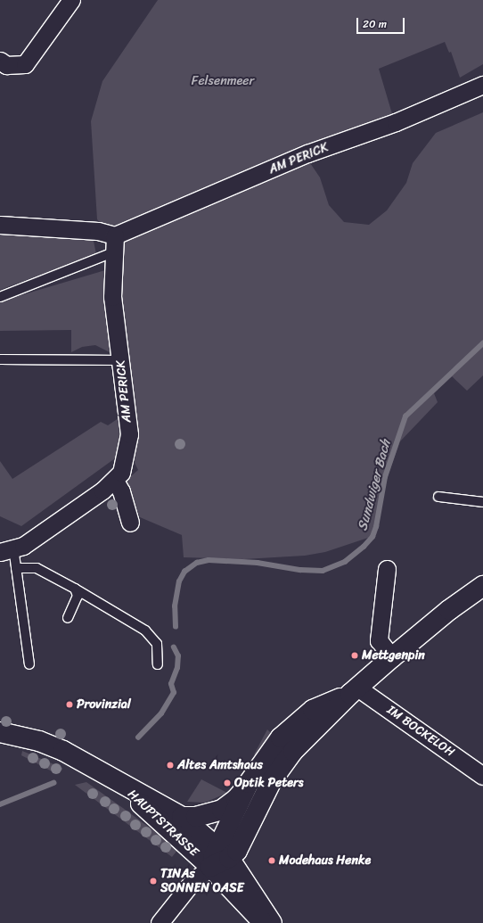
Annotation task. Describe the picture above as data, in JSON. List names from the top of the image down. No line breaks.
{"streets":{"main road":["HAUPTSTRASSE"],"street":["AM PERICK","IM BOCKELOH"]},"water":["Sundwiger Bach"],"parks":["Felsenmeer"],"places":["Mettgenpin","Provinzial","Altes Amtshaus","Optik Peters","Modehaus Henke","TINAs SONNEN OASE"],"scale_bar":"20 m"}
